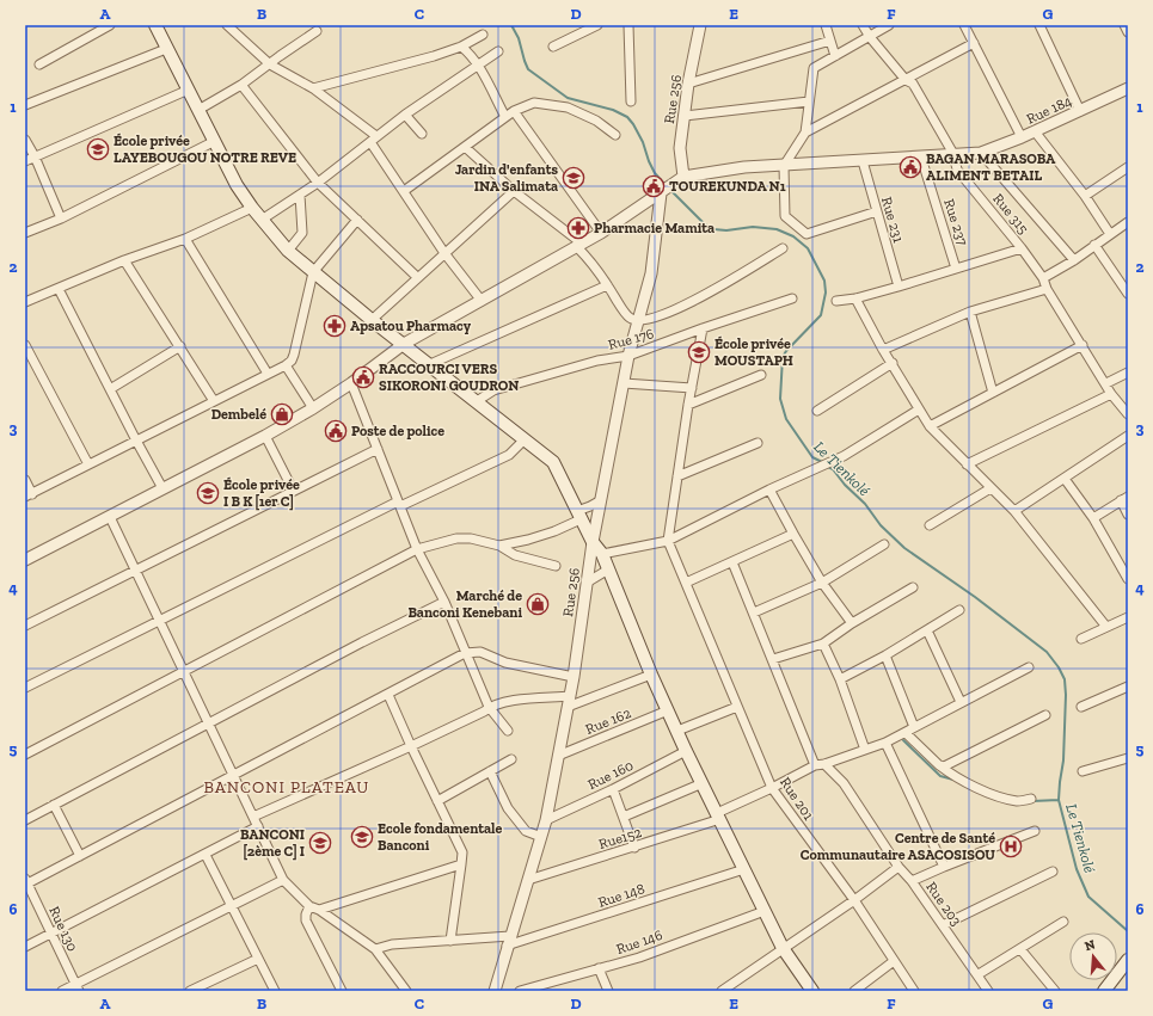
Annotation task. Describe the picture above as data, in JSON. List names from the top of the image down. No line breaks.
{"streets":{"street":["Rue 256","Rue 184","Rue 315","Rue 231","Rue 237","Rue 176","Rue 162","Rue 160","Rue 201","Rue152","Rue 148","Rue 203","Rue 130","Rue 146"]},"crossings":[["Rue 256","Rue 184"],["Rue 256","Rue 176"],["Rue 256","Rue 162"],["Rue 256","Rue 160"],["Rue 256","Rue152"],["Rue 256","Rue 148"],["Rue 184","Rue 315"],["Rue 184","Rue 231"],["Rue 184","Rue 237"],["Rue 201","Rue152"],["Rue152","Rue 203"]],"districts":["BANCONI PLATEAU"],"water":["Le Tienkolé"],"places":{"school or university":["École privée LAYEBOUGOU NOTRE REVE","Jardin d'enfants INA Salimata","École privée MOUSTAPH","École privée I B K [1er C]","Ecole fondamentale Banconi","BANCONI [2ème C] I"],"public building":["BAGAN MARASOBA ALIMENT BETAIL","TOUREKUNDA N1","RACCOURCI VERS SIKORONI GOUDRON","Poste de police"],"pharmacy":["Pharmacie Mamita","Apsatou Pharmacy"],"shop":["Dembelé","Marché de Banconi Kenebani"],"hospital":["Centre de Santé Communautaire ASACOSISOU"]},"north":"top","grid":{"columns":["A","B","C","D","E","F","G"],"rows":["1","2","3","4","5","6"]}}
